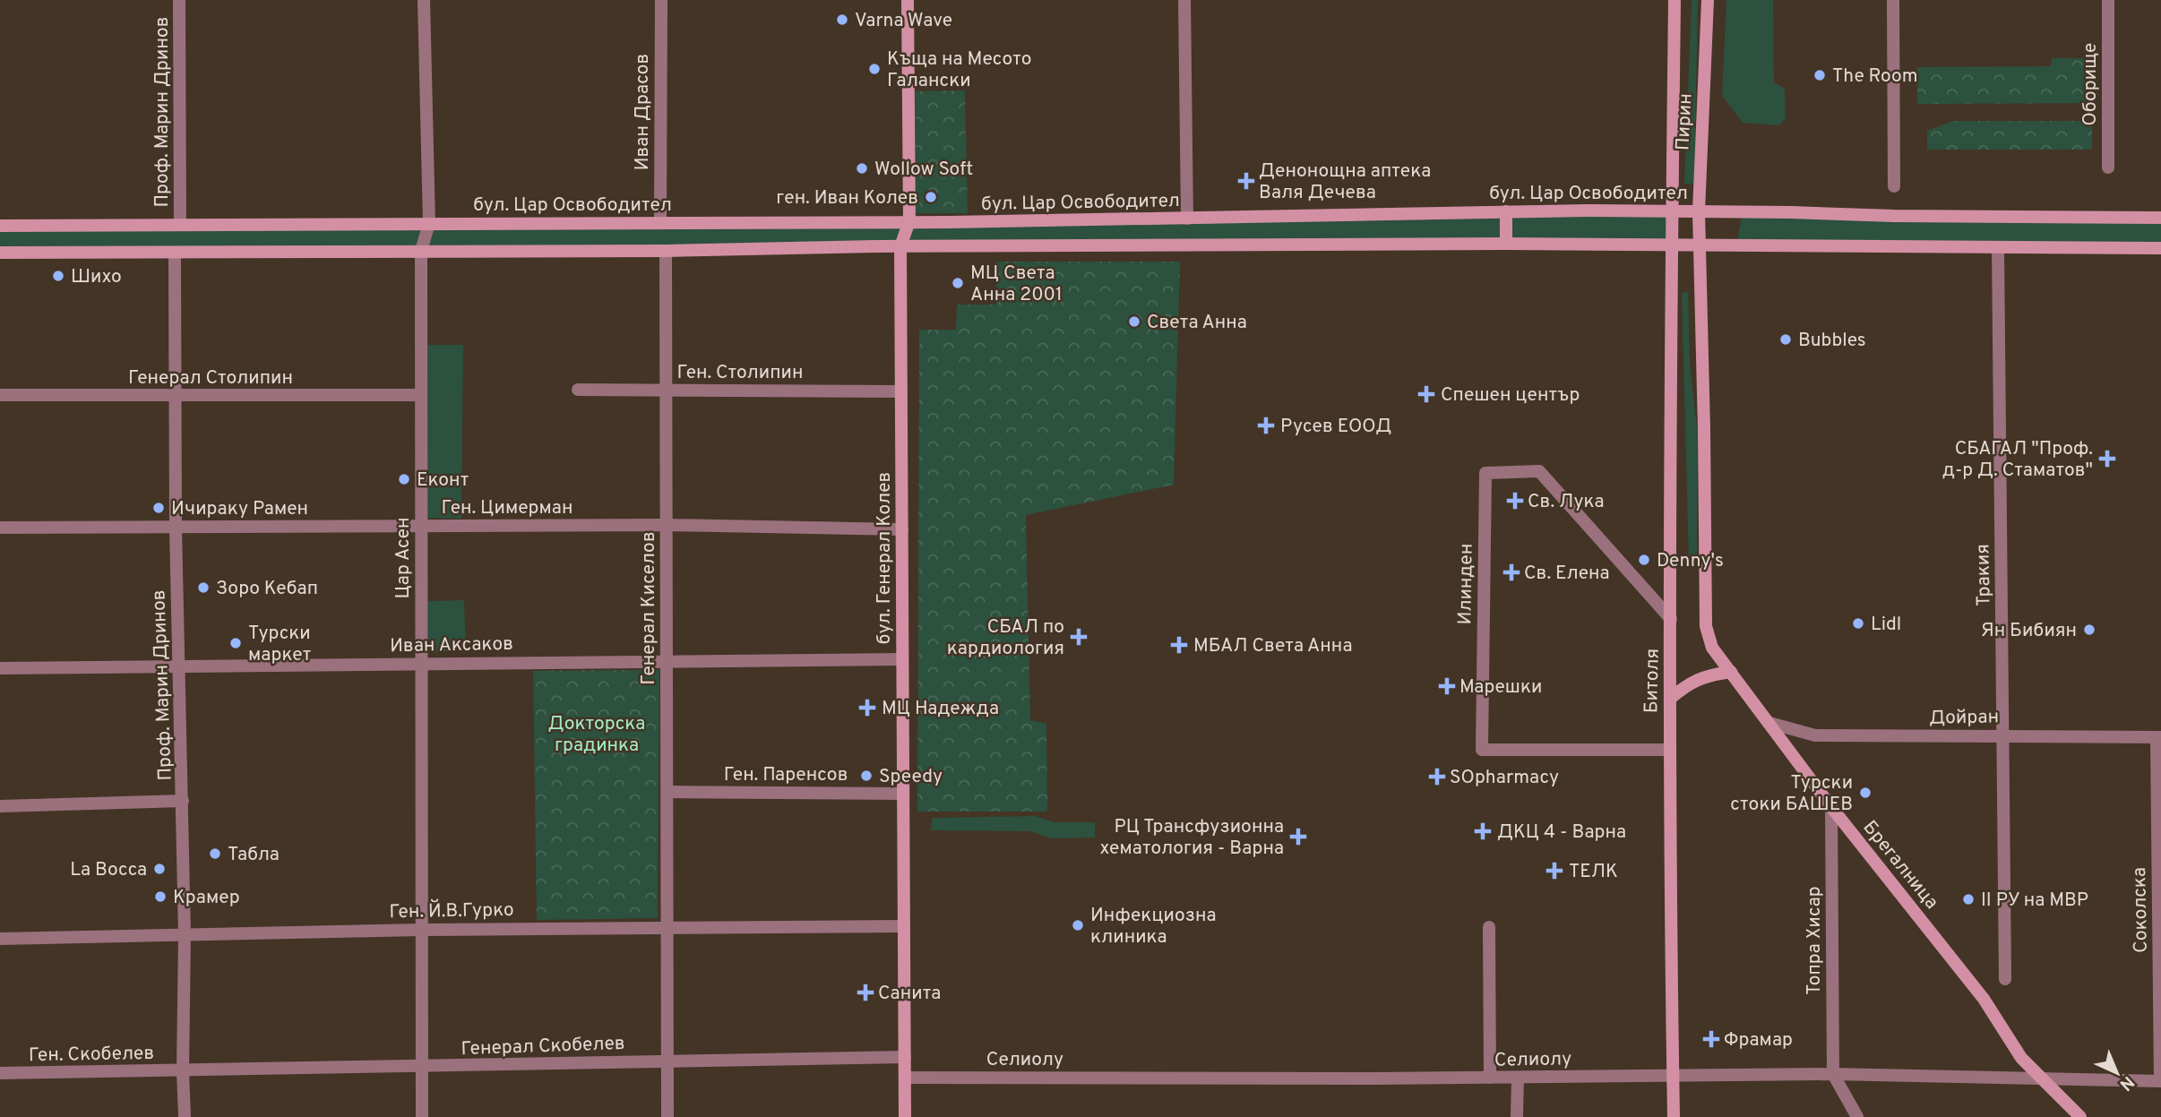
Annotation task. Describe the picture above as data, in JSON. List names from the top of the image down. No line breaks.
{"streets":{"main road":["Пирин","бул. Цар Освободител","бул. Генерал Колев","Битоля","Брегалница"],"street":["Оборище","Проф. Марин Дринов","Иван Драсов","Ген. Столипин","Генерал Столипин","Ген. Цимерман","Цар Асен","Тракия","Илинден","Генерал Киселов","Иван Аксаков","Дойран","Ген. Паренсов","Ген. Й.В.Гурко","Соколска","Топра Хисар","Генерал Скобелев","Ген. Скобелев","Селиолу"]},"crossings":[["Проф. Марин Дринов","бул. Цар Освободител"],["Проф. Марин Дринов","Генерал Столипин"],["Проф. Марин Дринов","Ген. Цимерман"],["Проф. Марин Дринов","Иван Аксаков"],["Проф. Марин Дринов","Ген. Й.В.Гурко"],["Проф. Марин Дринов","Генерал Скобелев"],["Проф. Марин Дринов","Ген. Скобелев"],["Иван Драсов","бул. Цар Освободител"],["Пирин","бул. Цар Освободител"],["Пирин","Битоля"],["Пирин","Брегалница"],["бул. Цар Освободител","Цар Асен"],["бул. Цар Освободител","бул. Генерал Колев"],["Ген. Столипин","бул. Генерал Колев"],["Ген. Столипин","Генерал Киселов"],["Генерал Столипин","Цар Асен"],["Ген. Цимерман","Цар Асен"],["Ген. Цимерман","бул. Генерал Колев"],["Ген. Цимерман","Генерал Киселов"],["Цар Асен","Иван Аксаков"],["Цар Асен","Ген. Й.В.Гурко"],["Цар Асен","Генерал Скобелев"],["бул. Генерал Колев","Иван Аксаков"],["бул. Генерал Колев","Ген. Паренсов"],["бул. Генерал Колев","Ген. Й.В.Гурко"],["бул. Генерал Колев","Генерал Скобелев"],["бул. Генерал Колев","Селиолу"],["Тракия","Дойран"],["Илинден","Битоля"],["Генерал Киселов","Иван Аксаков"],["Генерал Киселов","Ген. Паренсов"],["Генерал Киселов","Ген. Й.В.Гурко"],["Генерал Киселов","Генерал Скобелев"],["Битоля","Селиолу"],["Дойран","Брегалница"],["Дойран","Соколска"],["Брегалница","Топра Хисар"],["Брегалница","Селиолу"],["Соколска","Селиолу"],["Топра Хисар","Селиолу"],["Генерал Скобелев","Ген. Скобелев"]],"parks":["Докторска градинка"],"places":{"other":["Varna Wave","Къща на Месото Галански","The Room","Wollow Soft","ген. Иван Колев","Шихо","МЦ Света Анна 2001","Света Анна","Bubbles","Еконт","Ичираку Рамен","Denny's","Зоро Кебап","Lidl","Ян Бибиян","Турски маркет","Speedy","Турски стоки БАШЕВ","Табла","La Bocca","Крамер","II РУ на МВР","Инфекциозна клиника"],"health":["Денонощна аптека Валя Дечева","Спешен център","Русев ЕООД","СБАГАЛ \"Проф. д-р Д. Стаматов\"","Св. Лука","Св. Елена","СБАЛ по кардиология","МБАЛ Света Анна","Марешки","МЦ Надежда","SOpharmacy","ДКЦ 4 - Варна","РЦ Трансфузионна хематология - Варна","ТЕЛК","Санита","Фрамар"]},"north":"bottom right"}
